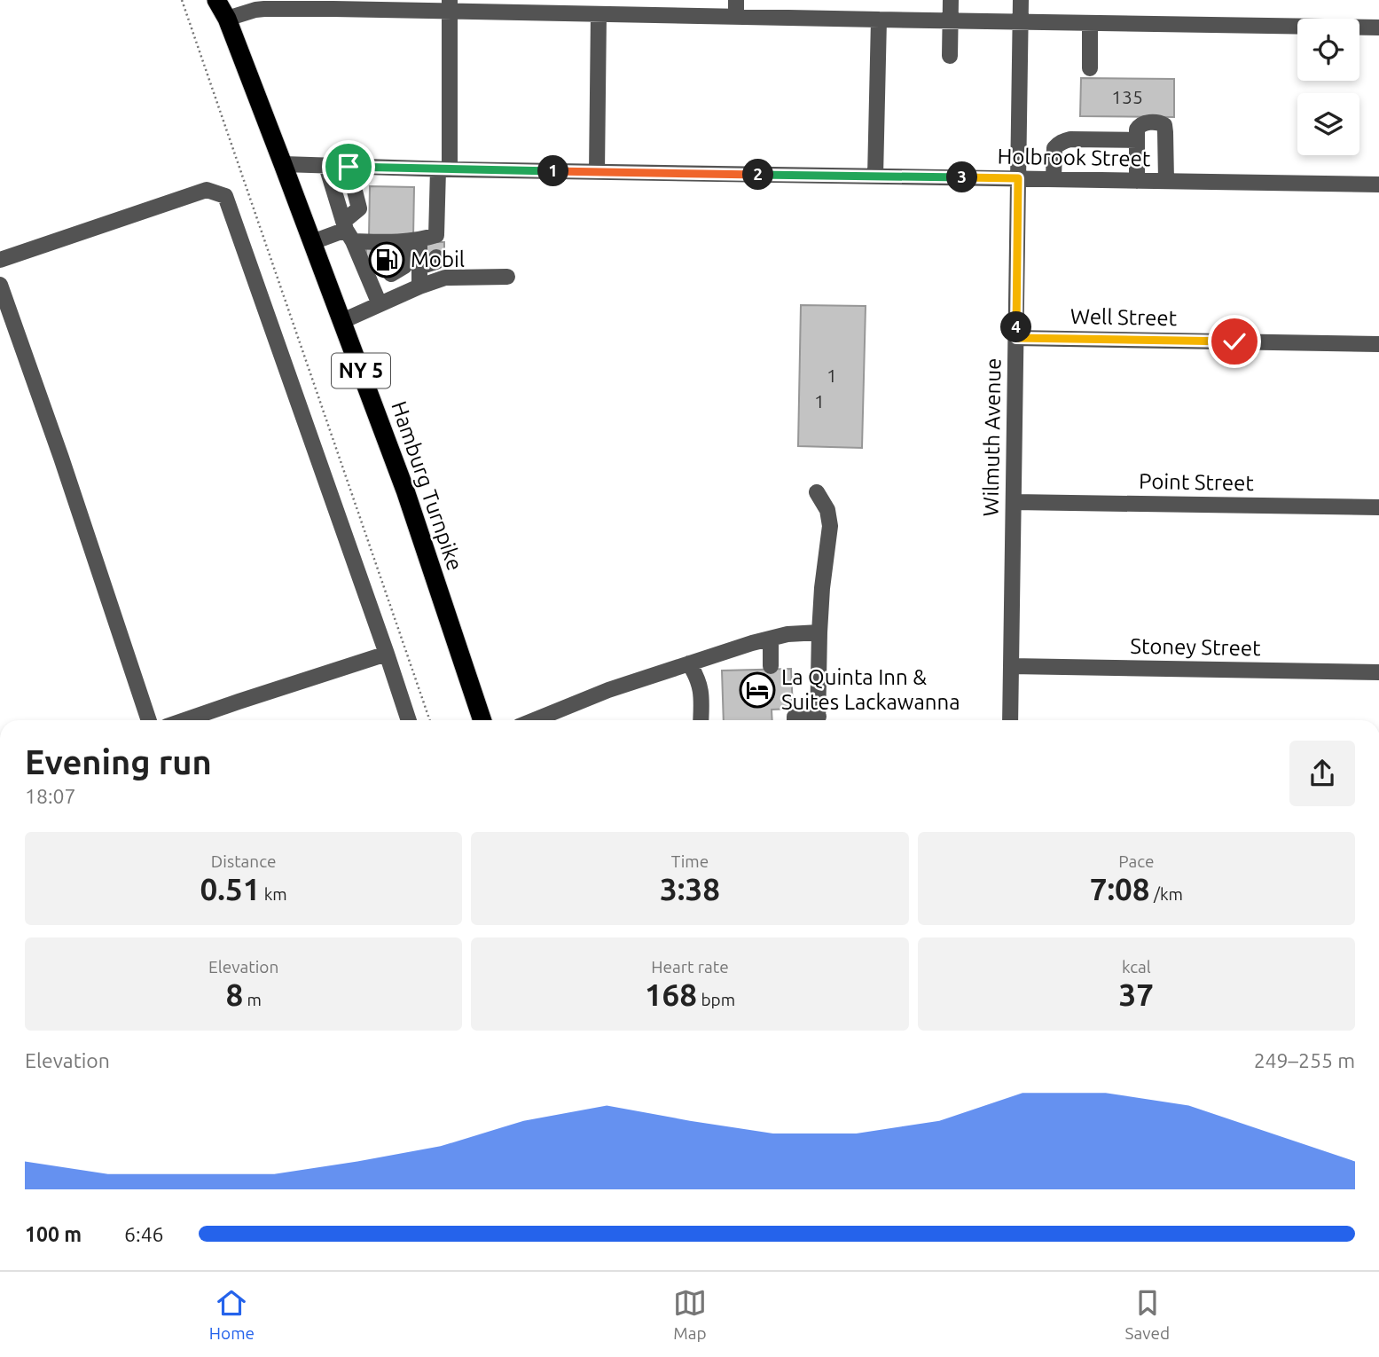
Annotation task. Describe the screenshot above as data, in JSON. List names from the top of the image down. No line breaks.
{"streets":{"highway":["NY 5","Hamburg Turnpike"],"street":["Holbrook Street","Well Street","Wilmuth Avenue","Point Street","Stoney Street"]},"crossings":[["Holbrook Street","Wilmuth Avenue"],["Holbrook Street","Hamburg Turnpike"],["Well Street","Wilmuth Avenue"],["NY 5","Hamburg Turnpike"],["Wilmuth Avenue","Point Street"],["Wilmuth Avenue","Stoney Street"]],"places":{"fuel station":["Mobil"],"hotel":["La Quinta Inn & Suites Lackawanna"]},"house_numbers":["135","1","1"],"page":{"pins":["1","2","3","4"],"heading":["Evening run","18:07"],"stats":[["Distance","0.51 km"],["Time","3:38"],["Pace","7:08 /km"],["Elevation","8 m"],["Heart rate","168 bpm"],["kcal","37"]],"chart":["Elevation","249–255 m"],"list":[{"name":"100 m","note":"6:46"}],"tabs":["Home","Map","Saved"]}}
